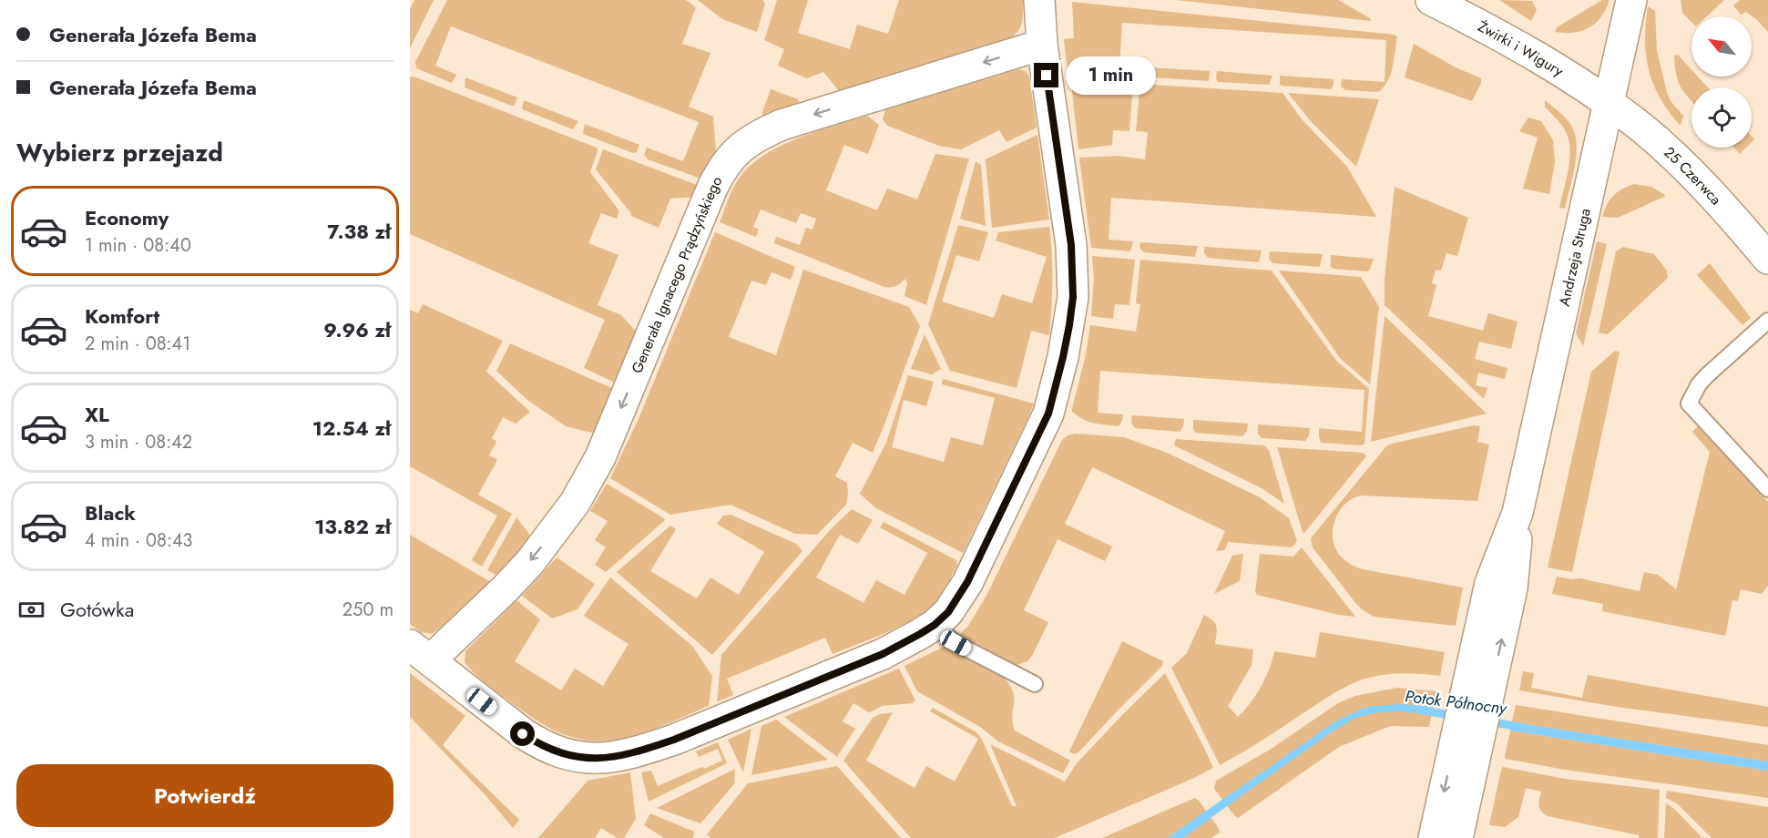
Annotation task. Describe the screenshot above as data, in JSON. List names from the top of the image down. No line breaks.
{"streets":{"street":["Żwirki i Wigury","25 Czerwca","Andrzeja Struga","Generała Ignacego Prądzyńskiego"]},"crossings":[["Żwirki i Wigury","25 Czerwca"],["Żwirki i Wigury","Andrzeja Struga"],["25 Czerwca","Andrzeja Struga"]],"one_way":["Generała Ignacego Prądzyńskiego"],"water":["Potok Północny"],"north":"top left","page":{"banner":["Generała Józefa Bema","Generała Józefa Bema"],"bubble":"1 min","heading":"Wybierz przejazd","list":[{"name":"Economy","note":"1 min · 08:40","value":"7.38 zł"},{"name":"Komfort","note":"2 min · 08:41","value":"9.96 zł"},{"name":"XL","note":"3 min · 08:42","value":"12.54 zł"},{"name":"Black","note":"4 min · 08:43","value":"13.82 zł"}],"pay":["Gotówka","250 m"],"buttons":"Potwierdź"}}
